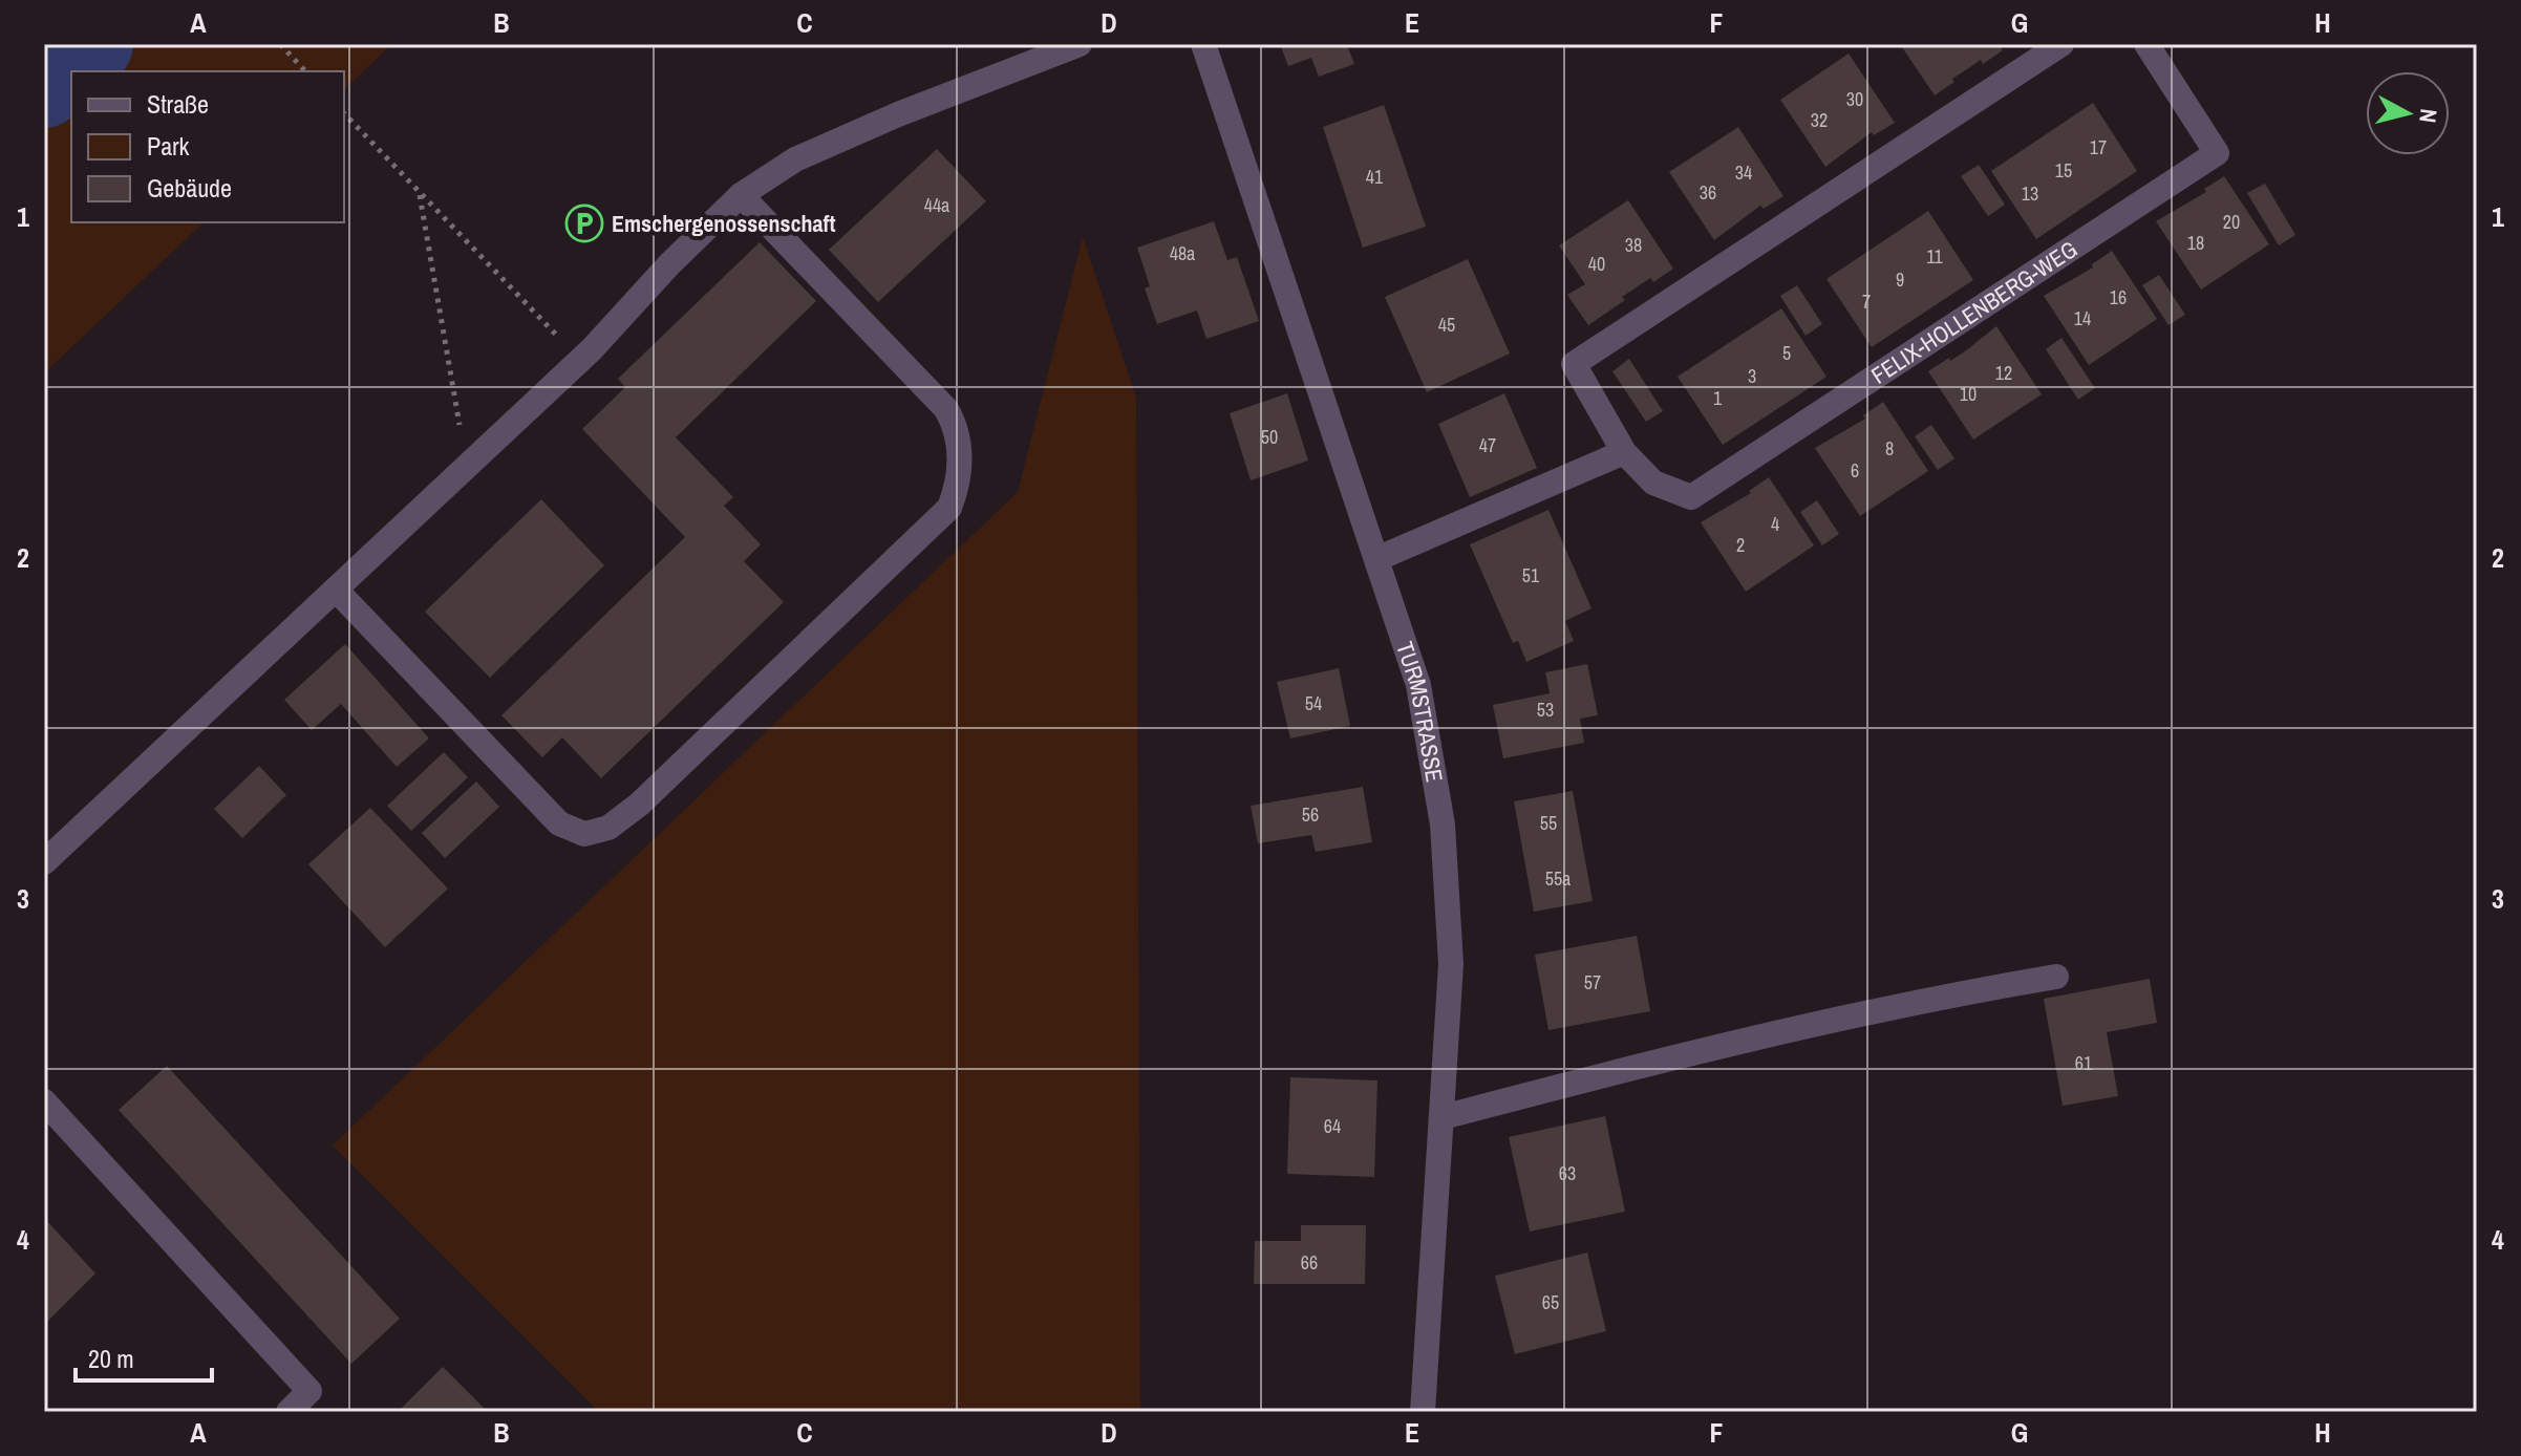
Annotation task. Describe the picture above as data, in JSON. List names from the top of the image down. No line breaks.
{"streets":{"street":["FELIX-HOLLENBERG-WEG","TURMSTRASSE"]},"places":{"parking":["Emschergenossenschaft"]},"house_numbers":["30","32","17","15","34","41","36","13","44a","20","18","38","48a","11","40","9","16","7","14","45","5","12","3","10","1","50","47","8","6","4","2","51","54","53","56","55","55a","57","61","64","63","66","65"],"legend":["Straße","Park","Gebäude"],"scale_bar":"20 m","north":"right","grid":{"columns":["A","B","C","D","E","F","G","H"],"rows":["1","2","3","4"]}}
